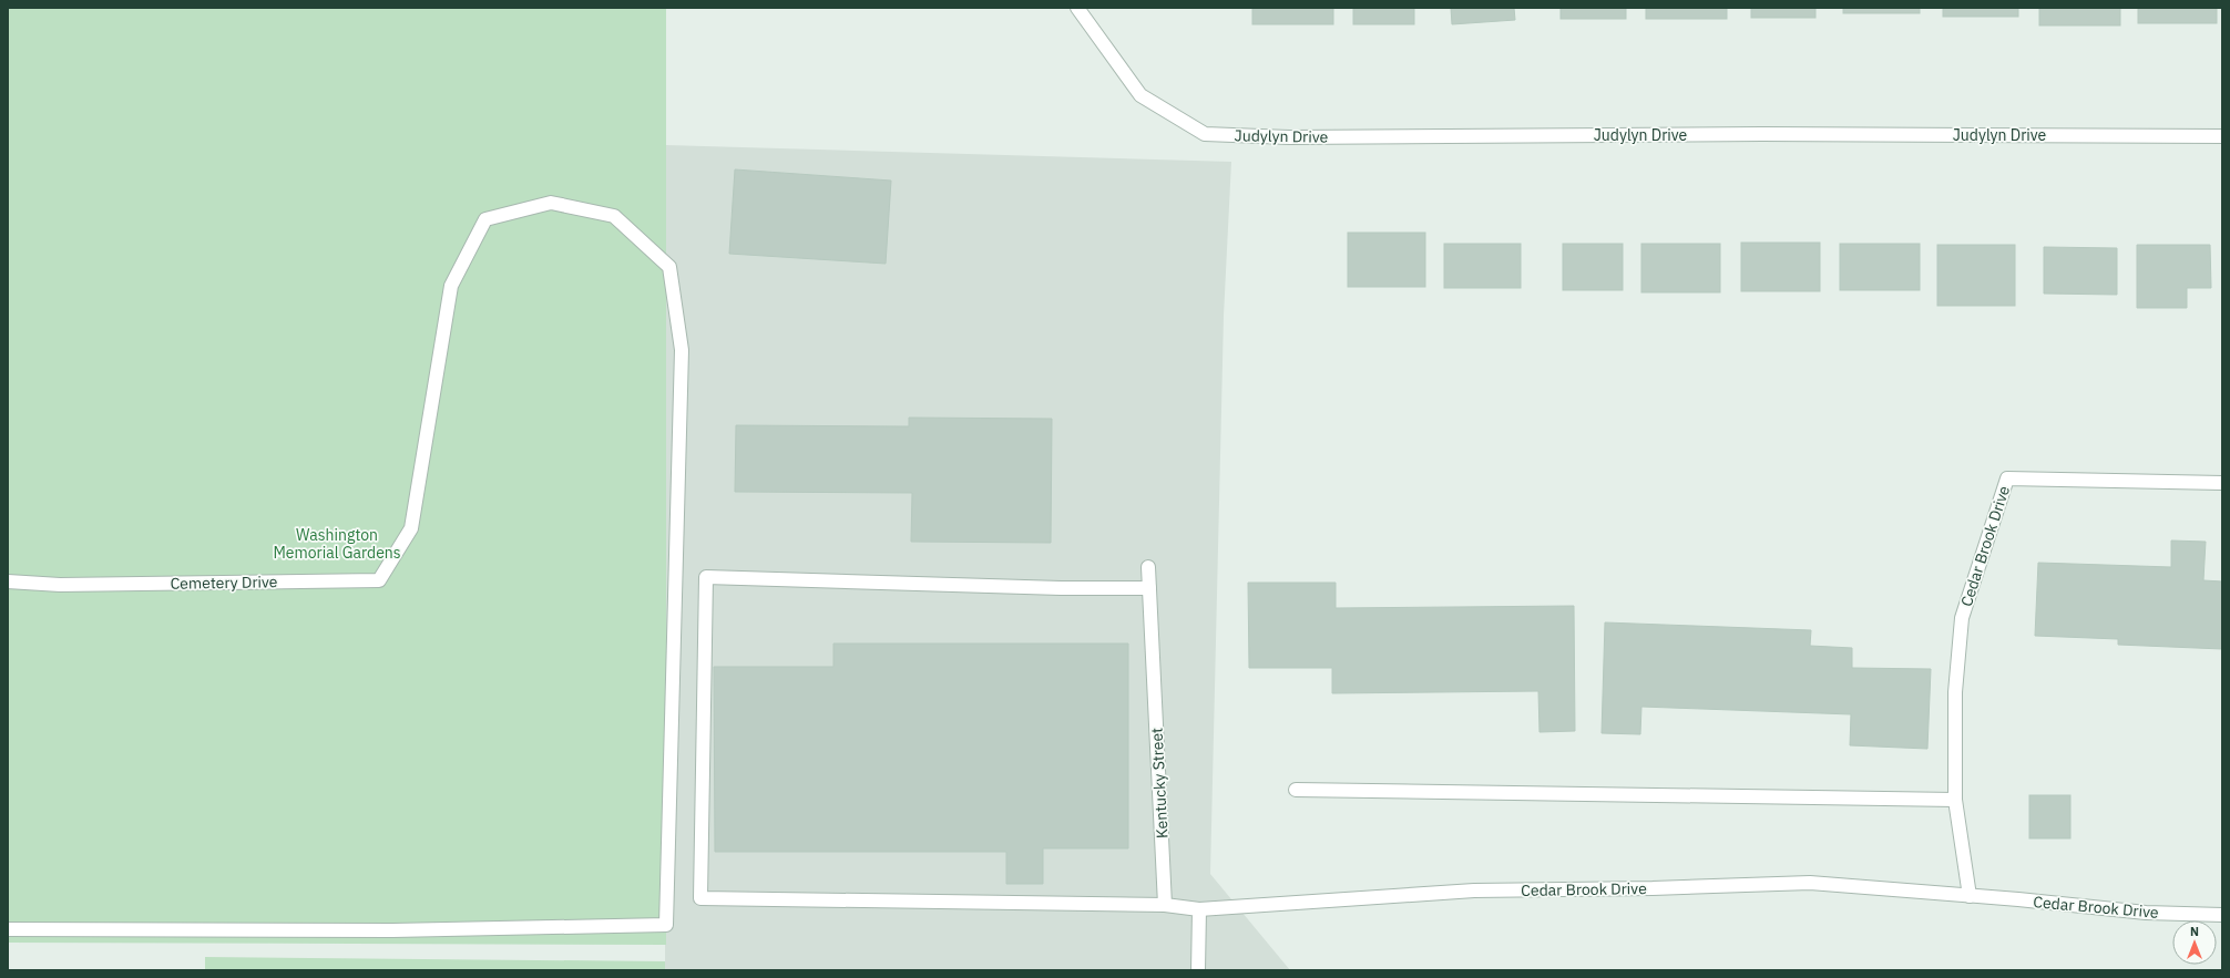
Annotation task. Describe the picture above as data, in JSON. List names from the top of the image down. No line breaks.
{"streets":{"street":["Judylyn Drive","Cedar Brook Drive","Cemetery Drive","Kentucky Street"]},"parks":["Washington Memorial Gardens"],"north":"top"}
